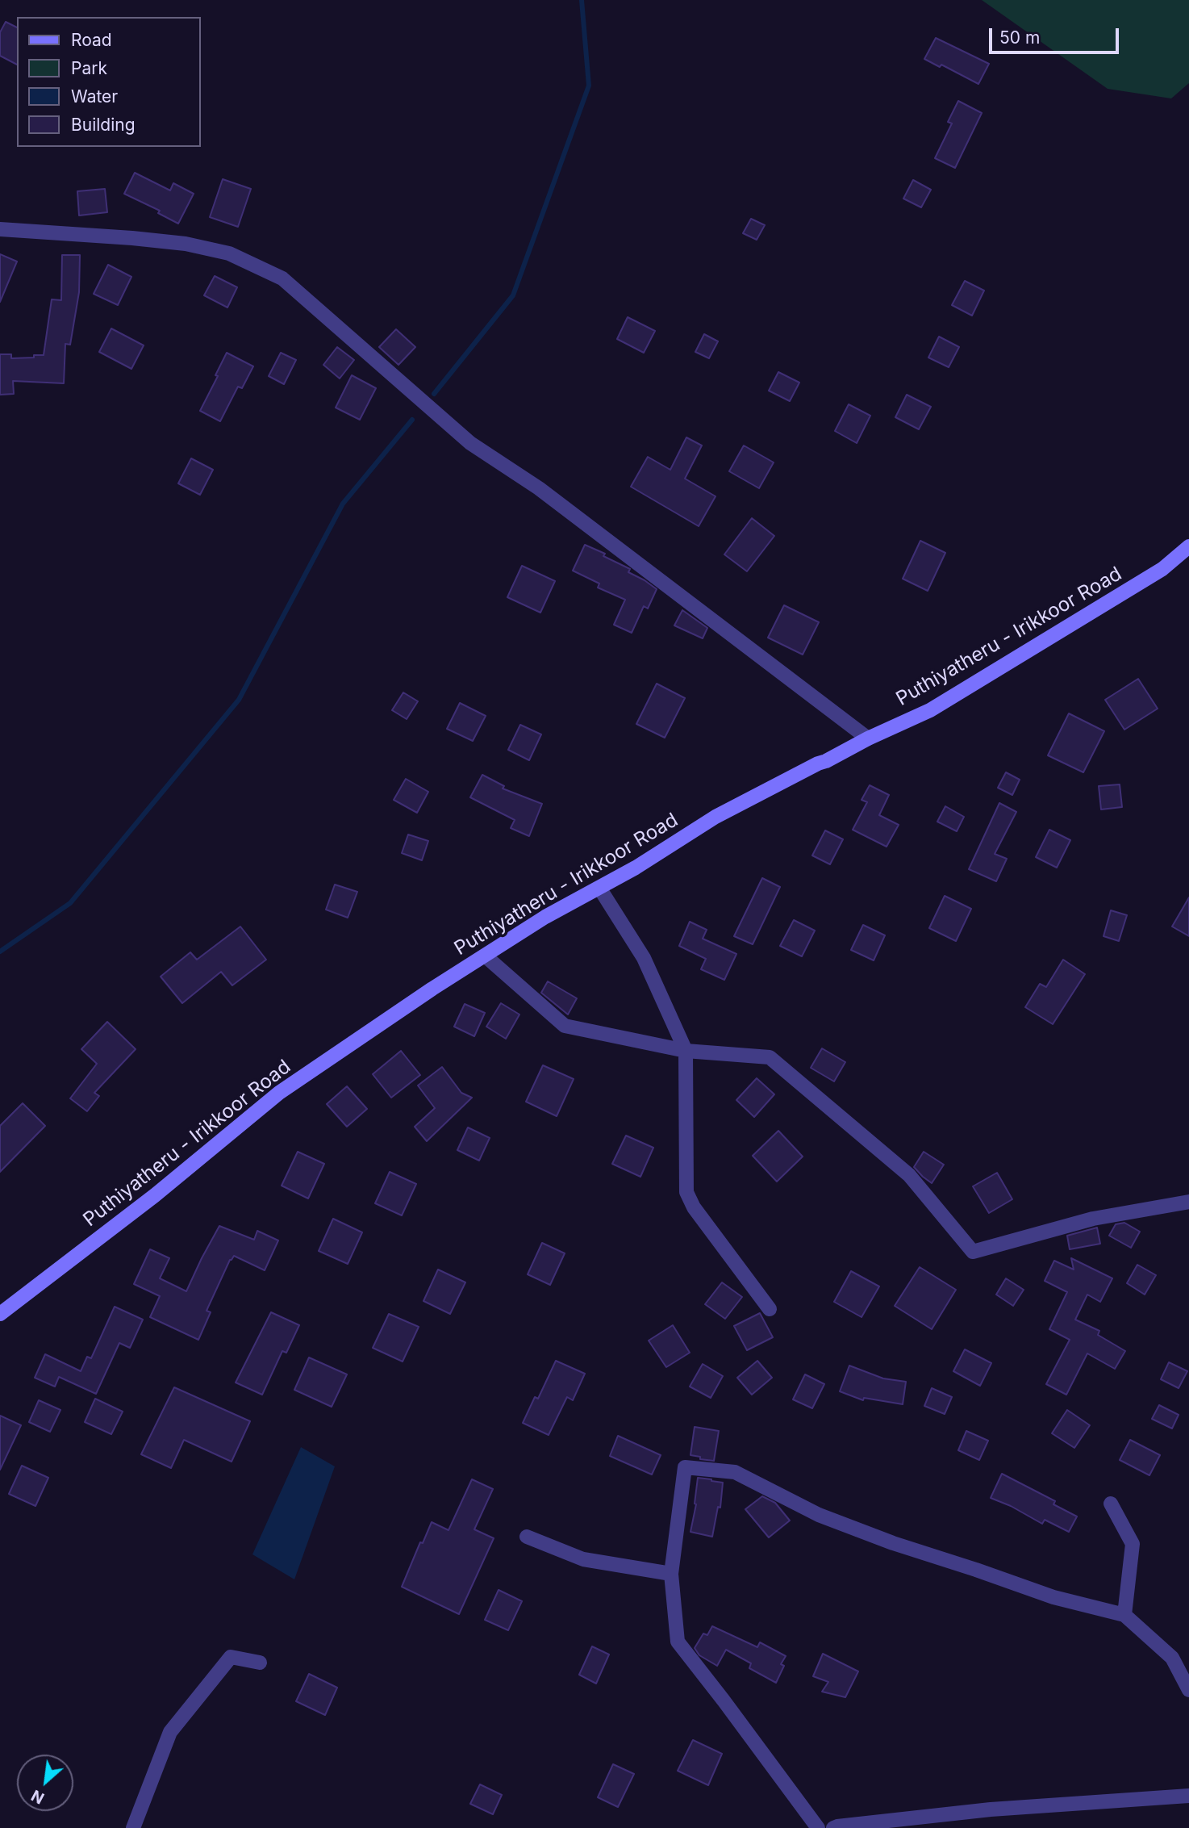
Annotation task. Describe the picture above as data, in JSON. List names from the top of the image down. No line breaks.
{"streets":{"main road":["Puthiyatheru - Irikkoor Road"]},"legend":["Road","Park","Water","Building"],"scale_bar":"50 m","north":"bottom left"}
